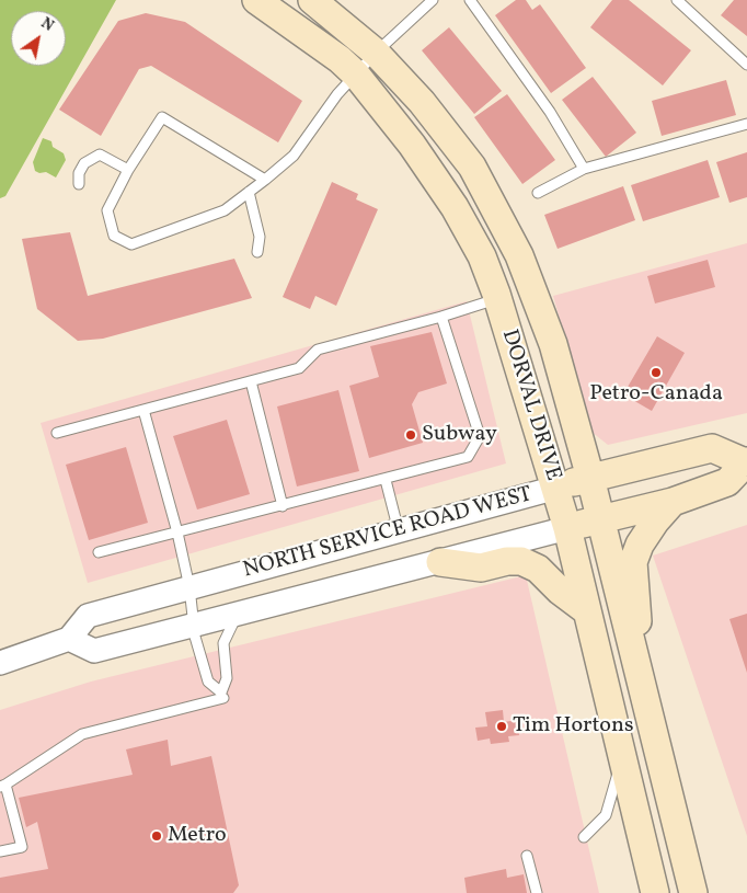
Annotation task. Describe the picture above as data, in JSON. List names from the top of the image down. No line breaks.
{"streets":{"main road":["DORVAL DRIVE","NORTH SERVICE ROAD WEST"]},"crossings":[["DORVAL DRIVE","NORTH SERVICE ROAD WEST"]],"places":["Petro-Canada","Subway","Tim Hortons","Metro"],"north":"top right"}
